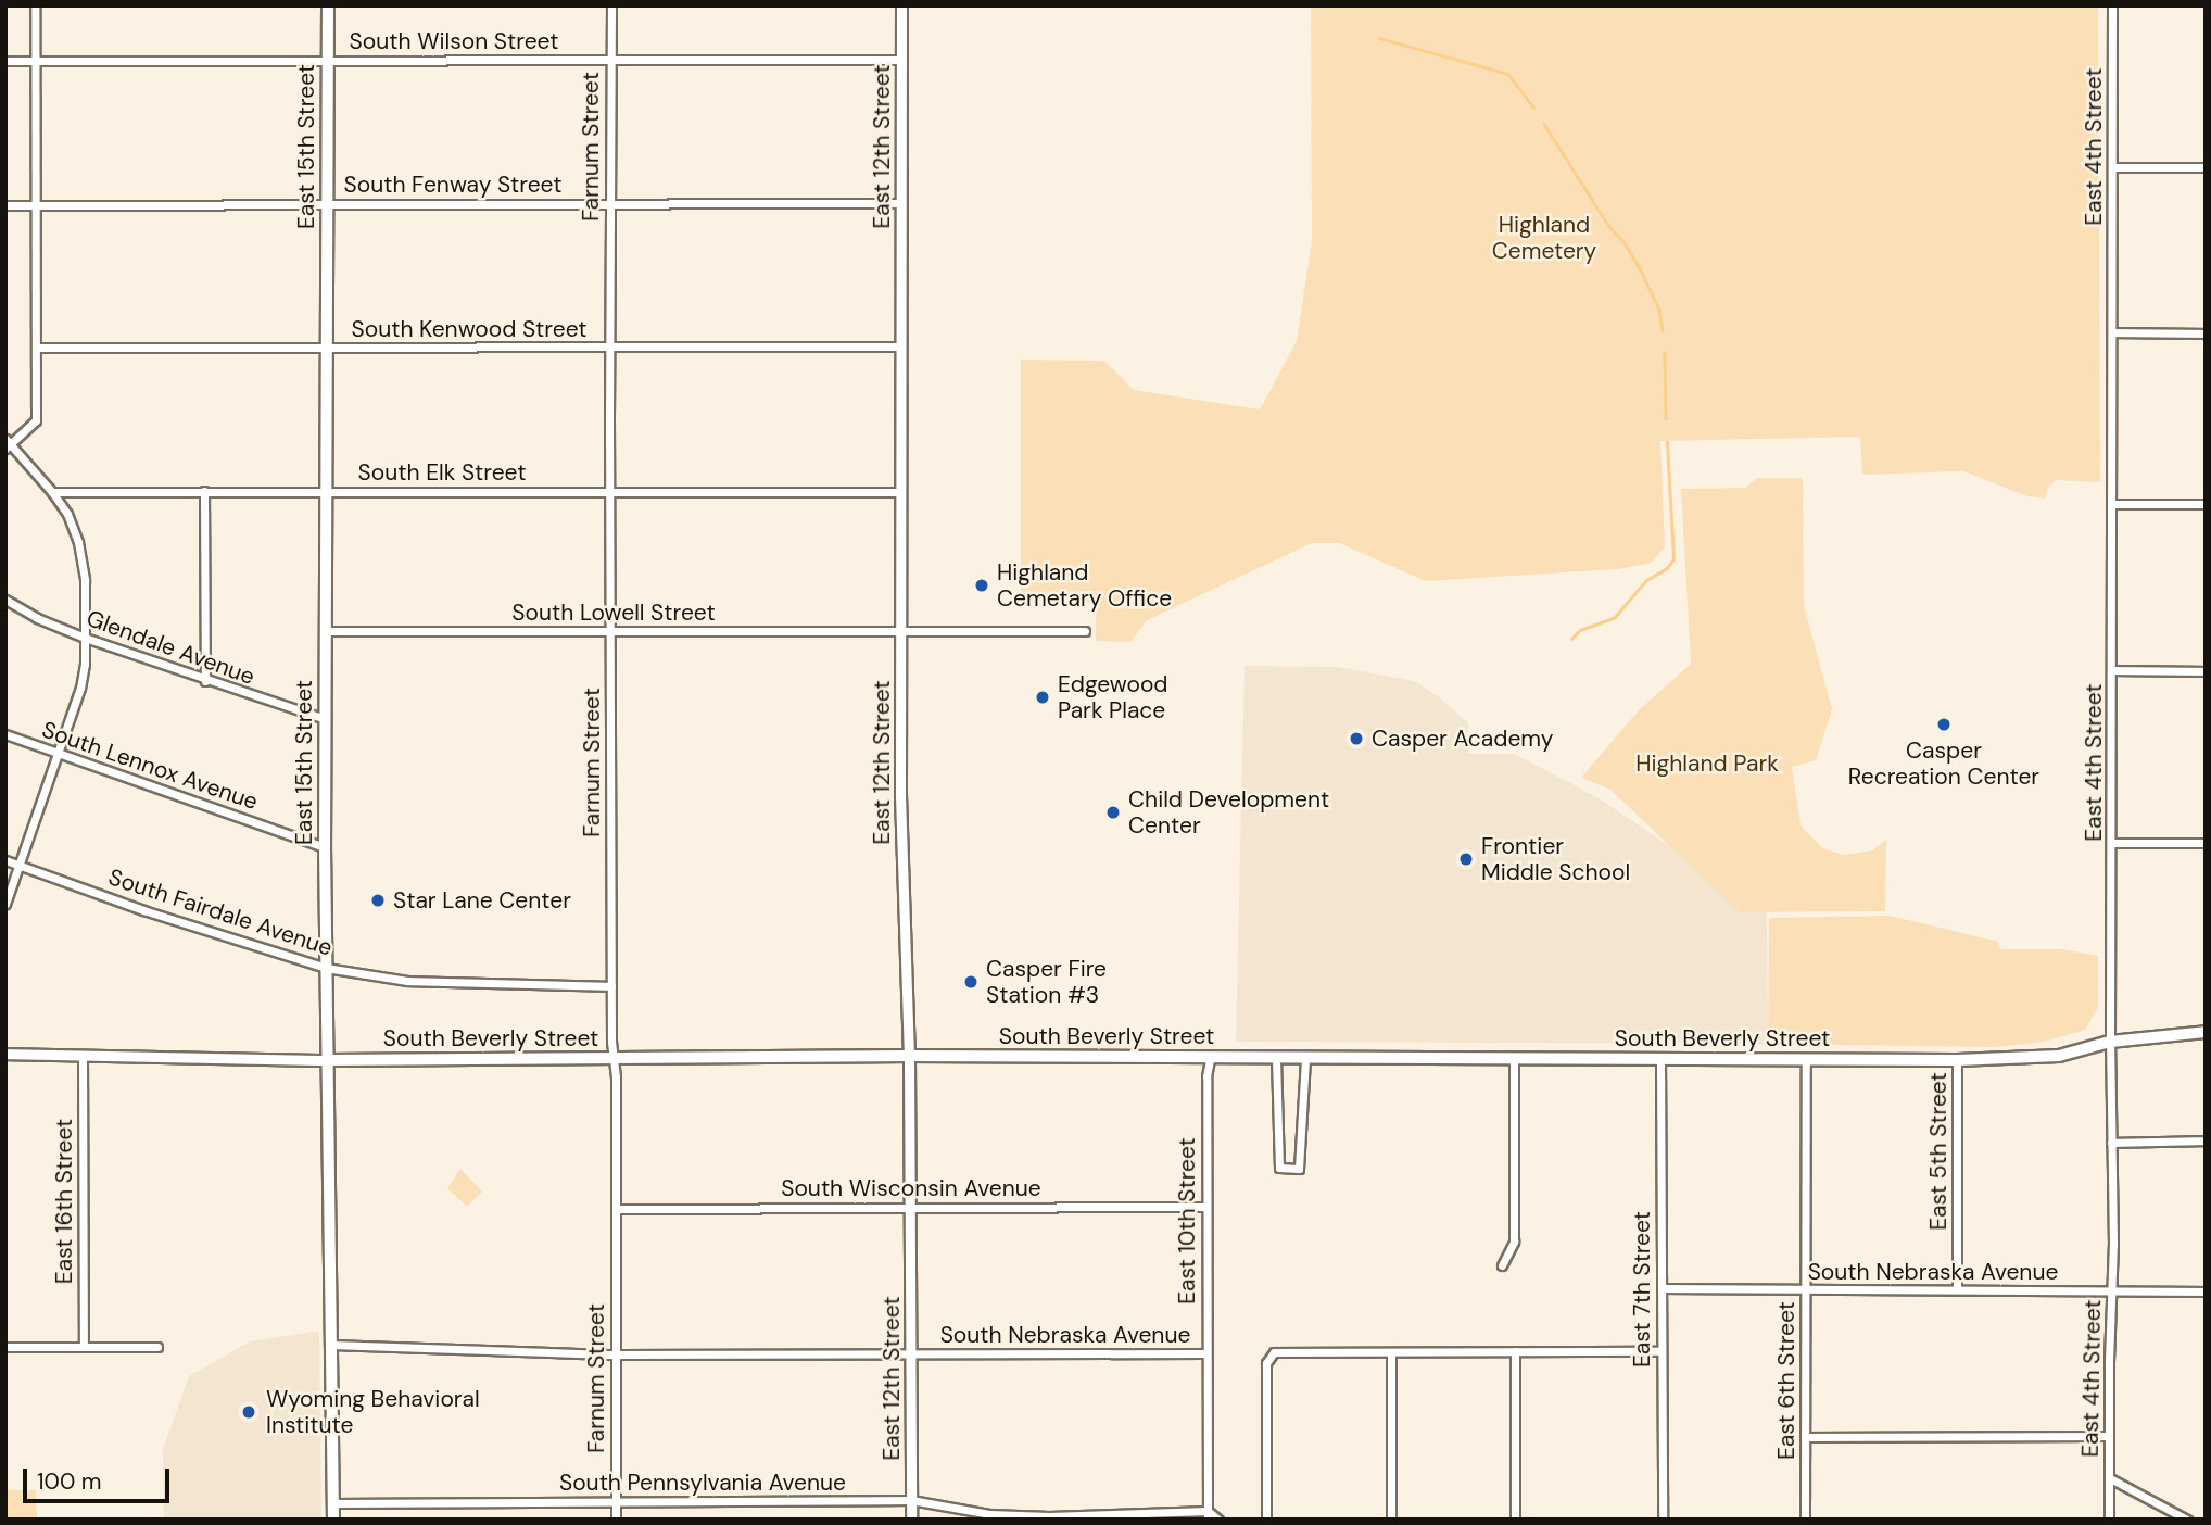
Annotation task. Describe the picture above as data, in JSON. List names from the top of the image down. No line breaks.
{"streets":{"main road":["East 15th Street","South Beverly Street"],"street":["South Wilson Street","Farnum Street","East 12th Street","East 4th Street","South Fenway Street","South Kenwood Street","South Elk Street","South Lowell Street","Glendale Avenue","South Lennox Avenue","South Fairdale Avenue","East 5th Street","South Wisconsin Avenue","East 16th Street","East 10th Street","South Nebraska Avenue","East 7th Street","East 6th Street","South Pennsylvania Avenue"]},"crossings":[["South Wilson Street","East 15th Street"],["South Wilson Street","Farnum Street"],["South Wilson Street","East 12th Street"],["East 15th Street","South Fenway Street"],["East 15th Street","South Kenwood Street"],["East 15th Street","South Elk Street"],["East 15th Street","South Lowell Street"],["East 15th Street","Glendale Avenue"],["East 15th Street","South Lennox Avenue"],["East 15th Street","South Fairdale Avenue"],["East 15th Street","South Beverly Street"],["East 15th Street","South Nebraska Avenue"],["East 15th Street","South Pennsylvania Avenue"],["Farnum Street","South Fenway Street"],["Farnum Street","South Kenwood Street"],["Farnum Street","South Elk Street"],["Farnum Street","South Lowell Street"],["Farnum Street","South Fairdale Avenue"],["Farnum Street","South Beverly Street"],["Farnum Street","South Wisconsin Avenue"],["Farnum Street","South Nebraska Avenue"],["Farnum Street","South Pennsylvania Avenue"],["East 12th Street","South Fenway Street"],["East 12th Street","South Kenwood Street"],["East 12th Street","South Elk Street"],["East 12th Street","South Lowell Street"],["East 12th Street","South Beverly Street"],["East 12th Street","South Wisconsin Avenue"],["East 12th Street","South Nebraska Avenue"],["East 12th Street","South Pennsylvania Avenue"],["East 4th Street","South Beverly Street"],["East 4th Street","South Nebraska Avenue"],["South Beverly Street","East 5th Street"],["South Beverly Street","East 16th Street"],["South Beverly Street","East 10th Street"],["South Beverly Street","East 7th Street"],["South Beverly Street","East 6th Street"],["East 5th Street","South Nebraska Avenue"],["South Wisconsin Avenue","East 10th Street"],["East 10th Street","South Nebraska Avenue"],["East 10th Street","South Pennsylvania Avenue"],["South Nebraska Avenue","East 7th Street"],["South Nebraska Avenue","East 6th Street"]],"parks":["Highland Cemetery","Highland Park"],"places":["Highland Cemetary Office","Edgewood Park Place","Casper Recreation Center","Casper Academy","Child Development Center","Frontier Middle School","Star Lane Center","Casper Fire Station #3","Wyoming Behavioral Institute"],"scale_bar":"100 m"}
